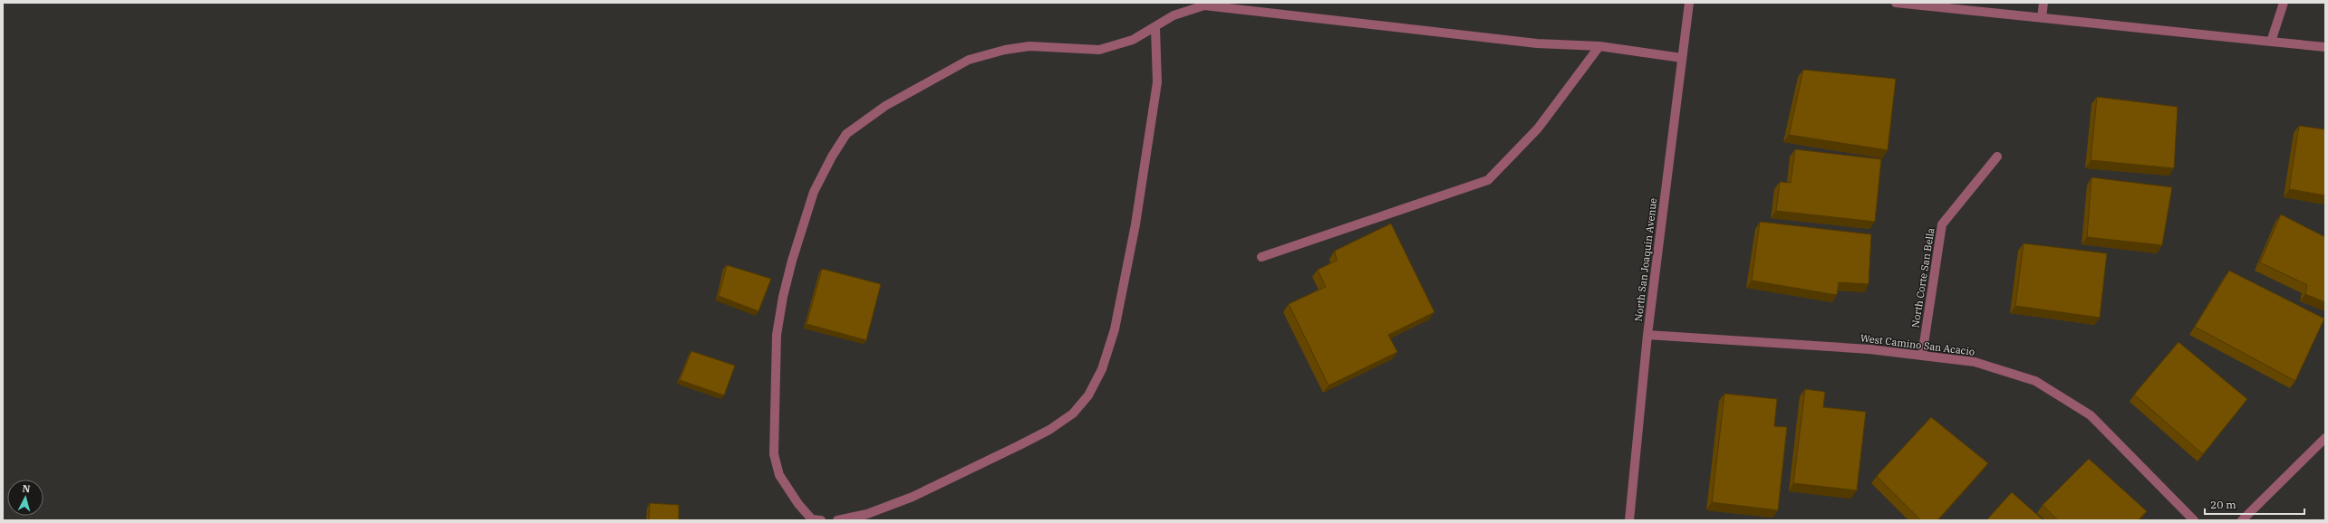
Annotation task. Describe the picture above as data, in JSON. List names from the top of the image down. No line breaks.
{"streets":{"street":["North San Joaquin Avenue","North Corte San Bella","West Camino San Acacio"]},"crossings":[["North San Joaquin Avenue","West Camino San Acacio"],["North Corte San Bella","West Camino San Acacio"]],"scale_bar":"20 m","north":"top"}
